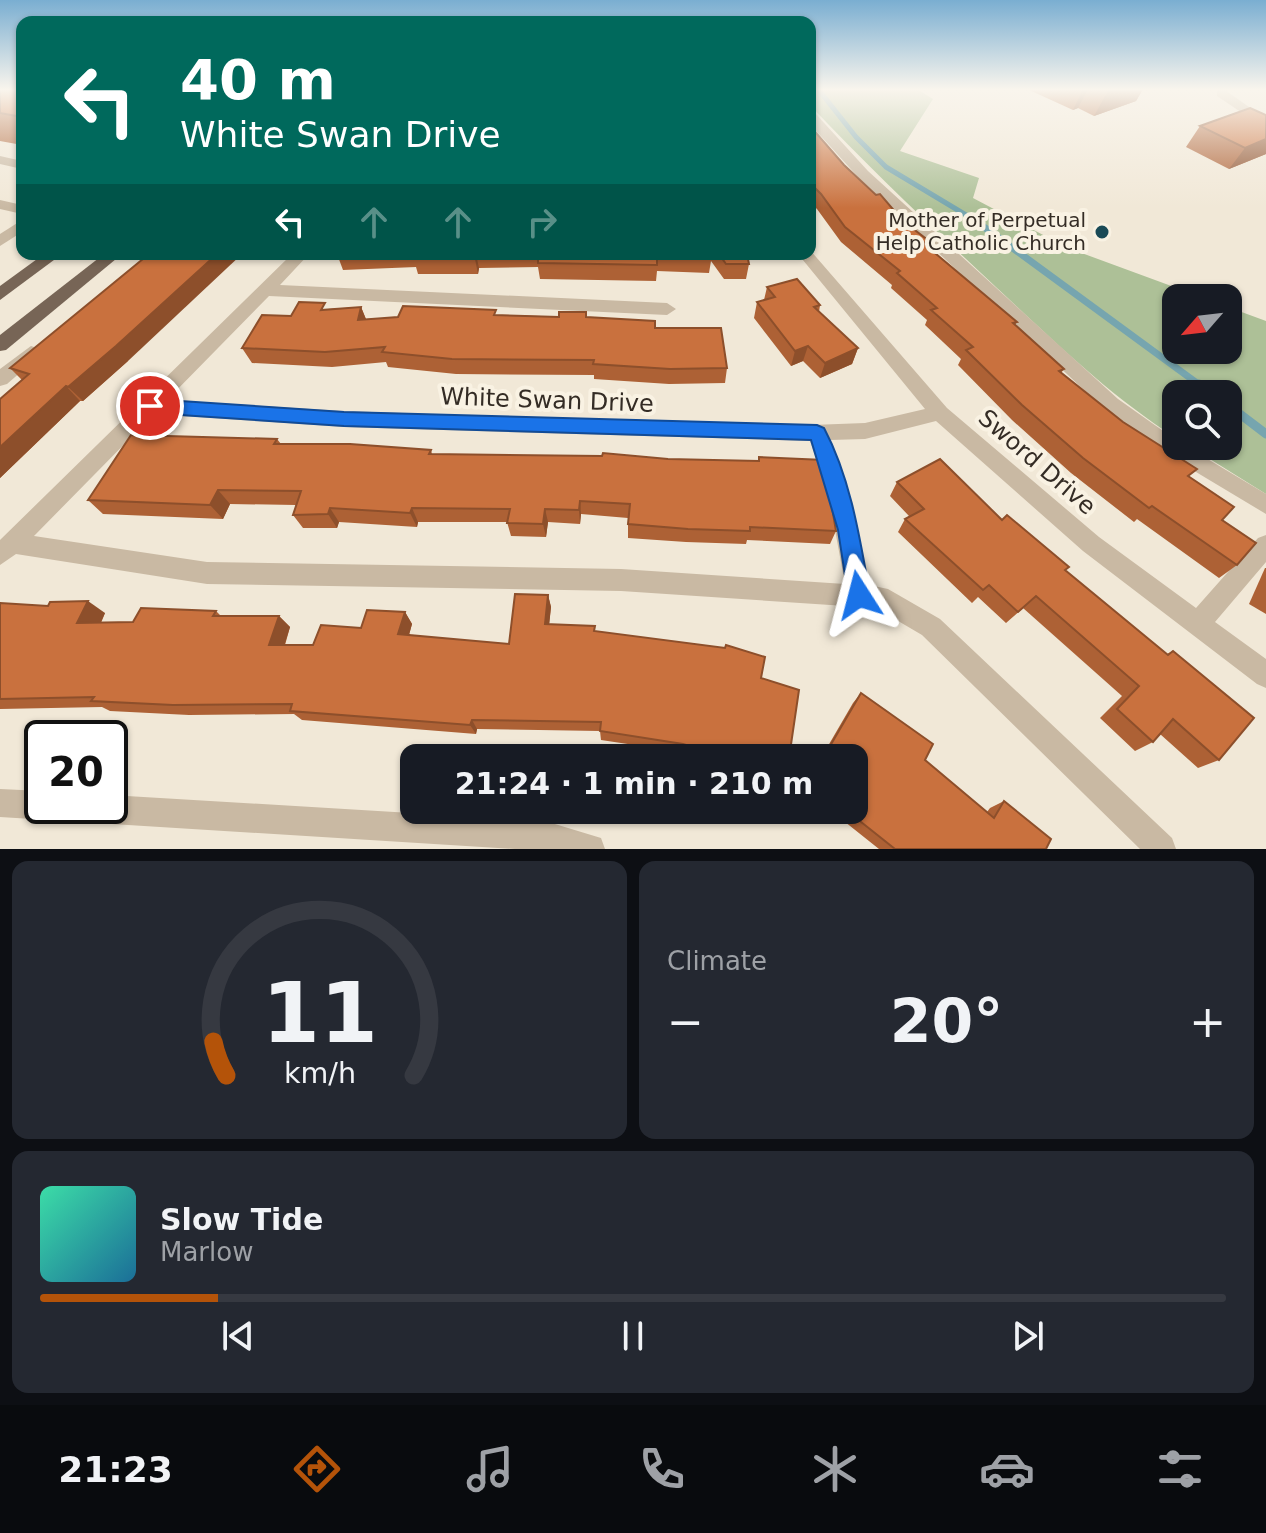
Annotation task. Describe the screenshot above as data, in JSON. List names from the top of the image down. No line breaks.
{"streets":{"street":["White Swan Drive","Sword Drive"]},"crossings":[["White Swan Drive","Sword Drive"]],"places":["Mother of Perpetual Help Catholic Church"],"north":"bottom left","page":{"turn":["40 m","White Swan Drive"],"limit":"20","trip":"21:24 · 1 min · 210 m","tile":"Climate","heat":["−","20°","+"],"song":["Slow Tide","Marlow"],"tabs":"21:23","gauge":["11","km/h"]}}
